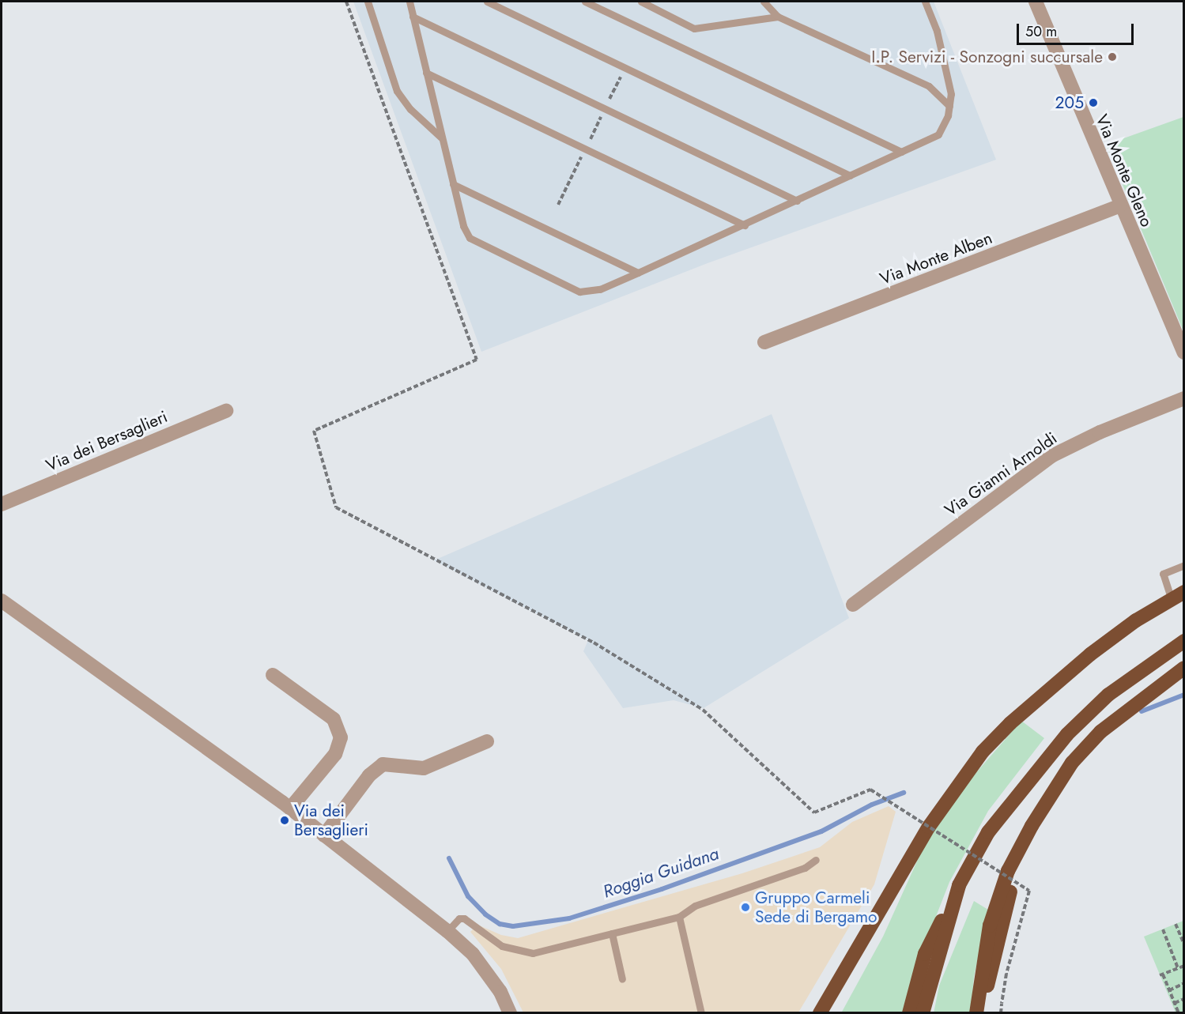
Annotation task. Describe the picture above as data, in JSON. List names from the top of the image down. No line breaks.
{"streets":{"street":["Via Monte Gleno","Via Monte Alben","Via dei Bersaglieri","Via Gianni Arnoldi"]},"crossings":[["Via Monte Gleno","Via Monte Alben"]],"water":["Roggia Guidana"],"places":["I.P. Servizi - Sonzogni succursale","205","Via dei Bersaglieri","Gruppo Carmeli Sede di Bergamo"],"scale_bar":"50 m"}
